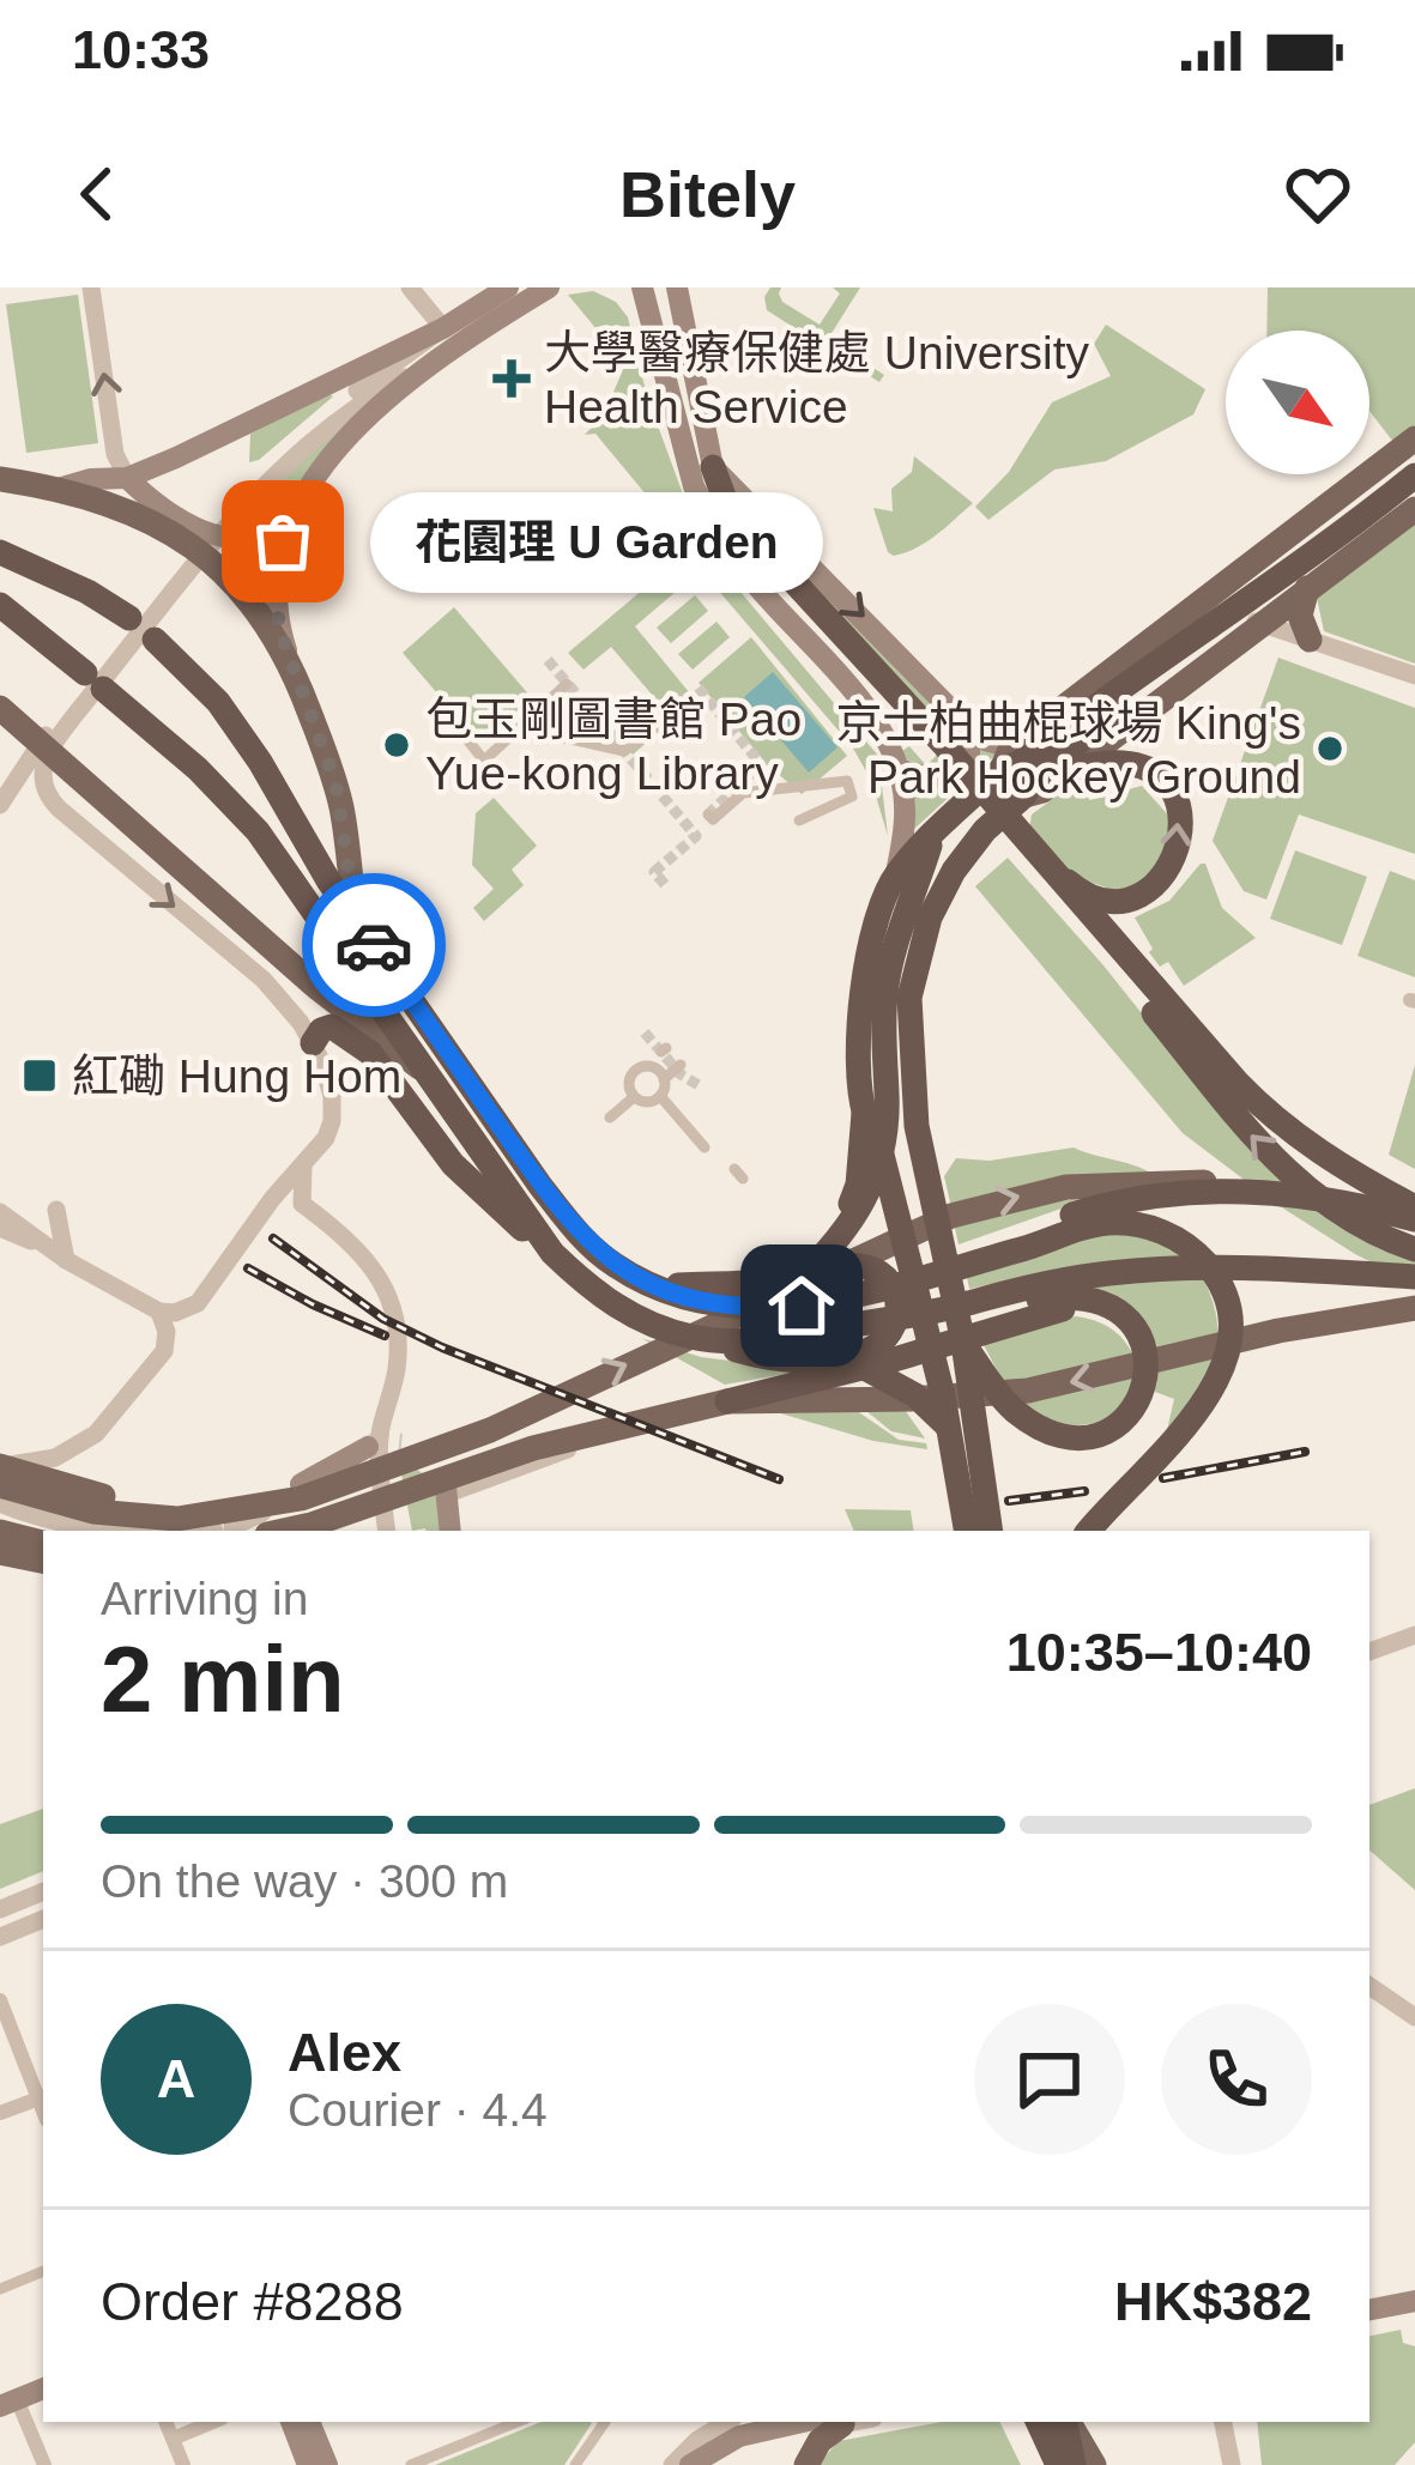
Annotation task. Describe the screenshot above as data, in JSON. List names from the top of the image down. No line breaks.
{"places":{"health":["大學醫療保健處 University Health Service"],"other":["花園理 U Garden","包玉剛圖書館 Pao Yue-kong Library","京士柏曲棍球場 King's Park Hockey Ground"],"transit":["紅磡 Hung Hom"]},"north":"bottom right","page":{"status":"10:33","header":"Bitely","bubble":"花園理 U Garden","heading":["2 min","Arriving in","10:35–10:40"],"panel":["Alex","Courier · 4.4","Order #8288","HK$382"],"bar":"On the way · 300 m","round":"A"}}
